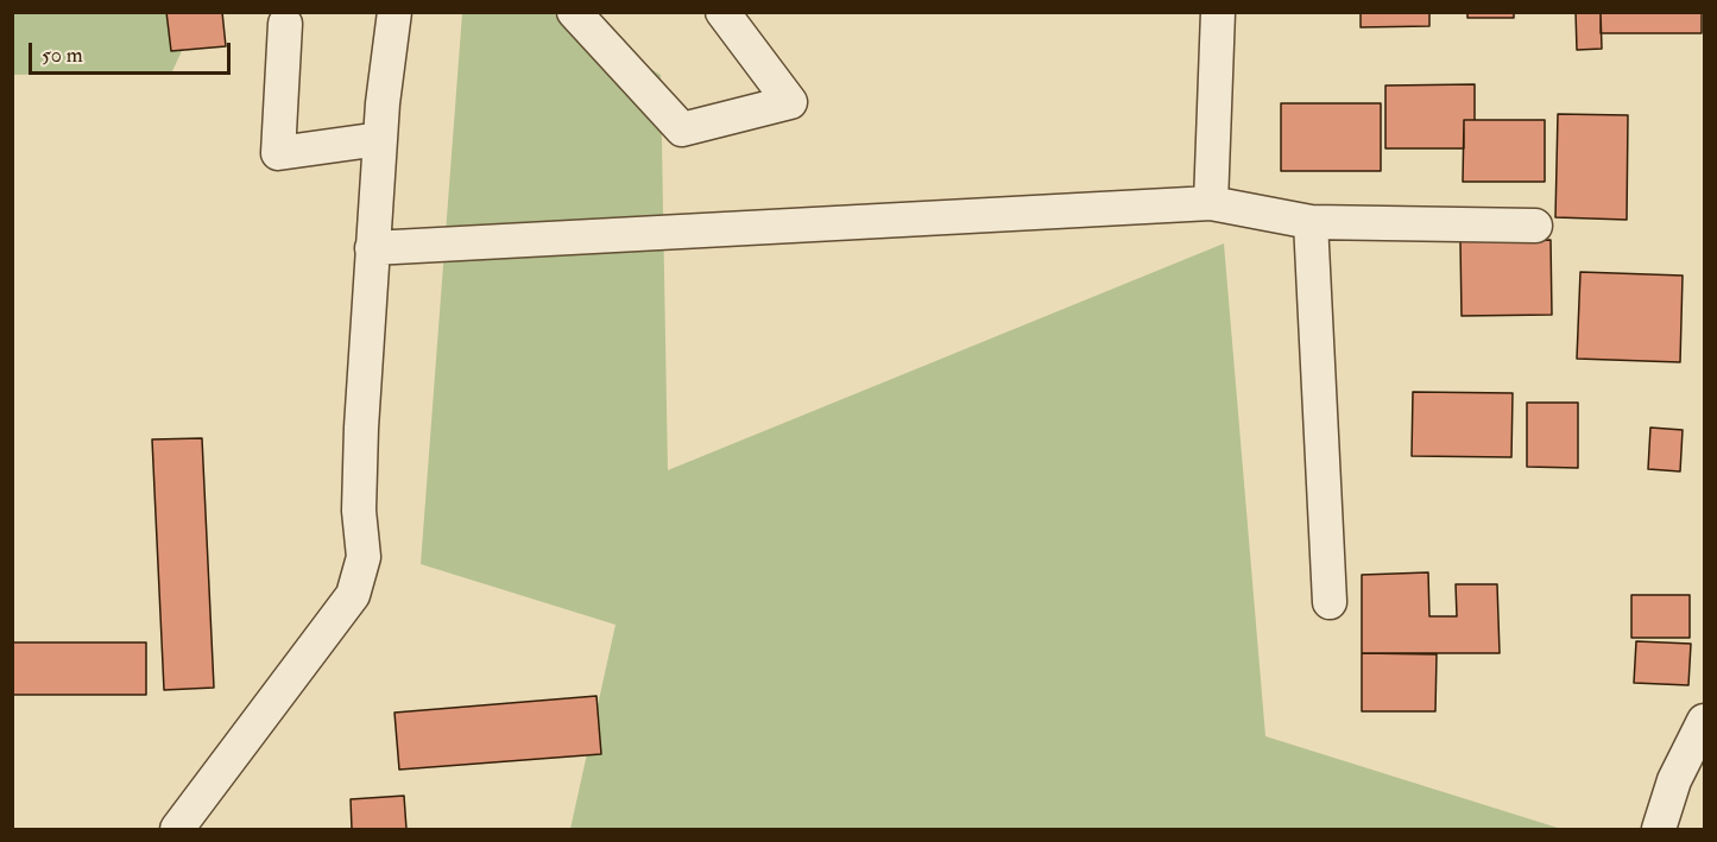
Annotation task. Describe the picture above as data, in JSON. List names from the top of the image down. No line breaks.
{"scale_bar":"50 m"}
